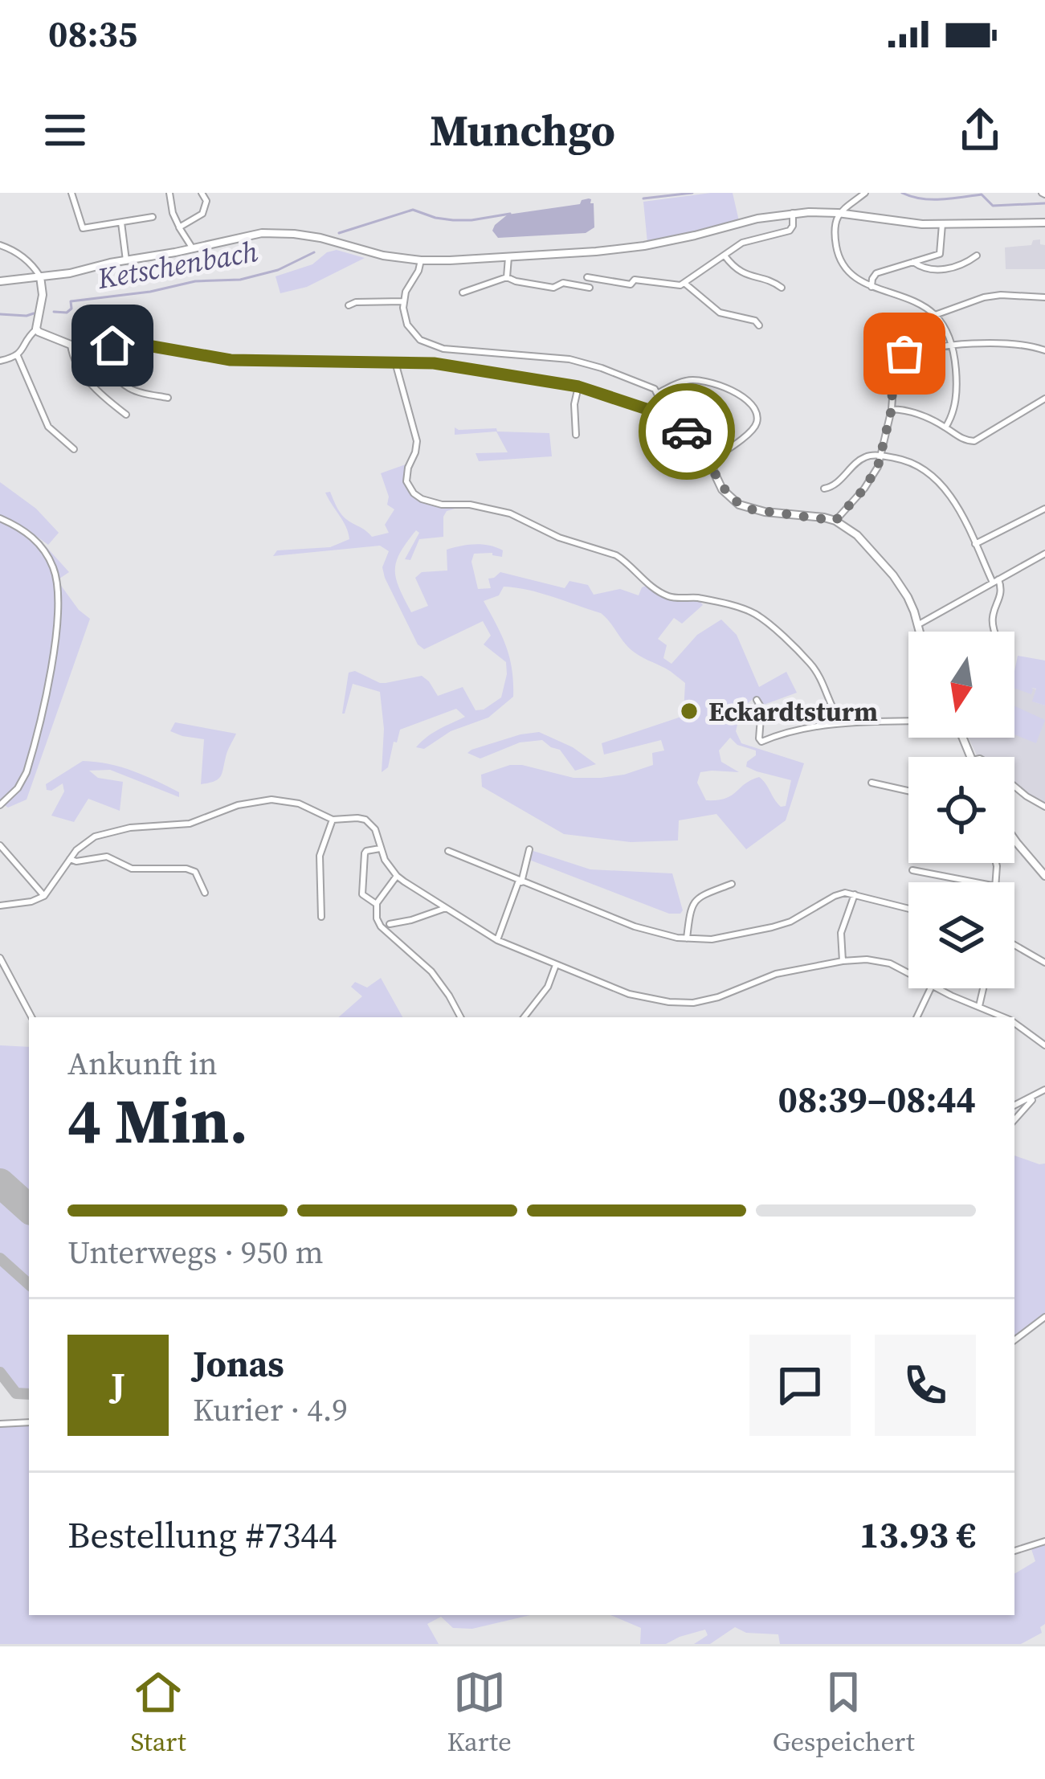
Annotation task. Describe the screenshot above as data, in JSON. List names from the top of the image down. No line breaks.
{"water":["Ketschenbach"],"places":["Eckardtsturm"],"north":"bottom","page":{"status":"08:35","header":"Munchgo","heading":["4 Min.","Ankunft in","08:39–08:44"],"panel":["Jonas","Kurier · 4.9","Bestellung #7344","13.93 €"],"bar":"Unterwegs · 950 m","round":"J","tabs":["Start","Karte","Gespeichert"]}}
